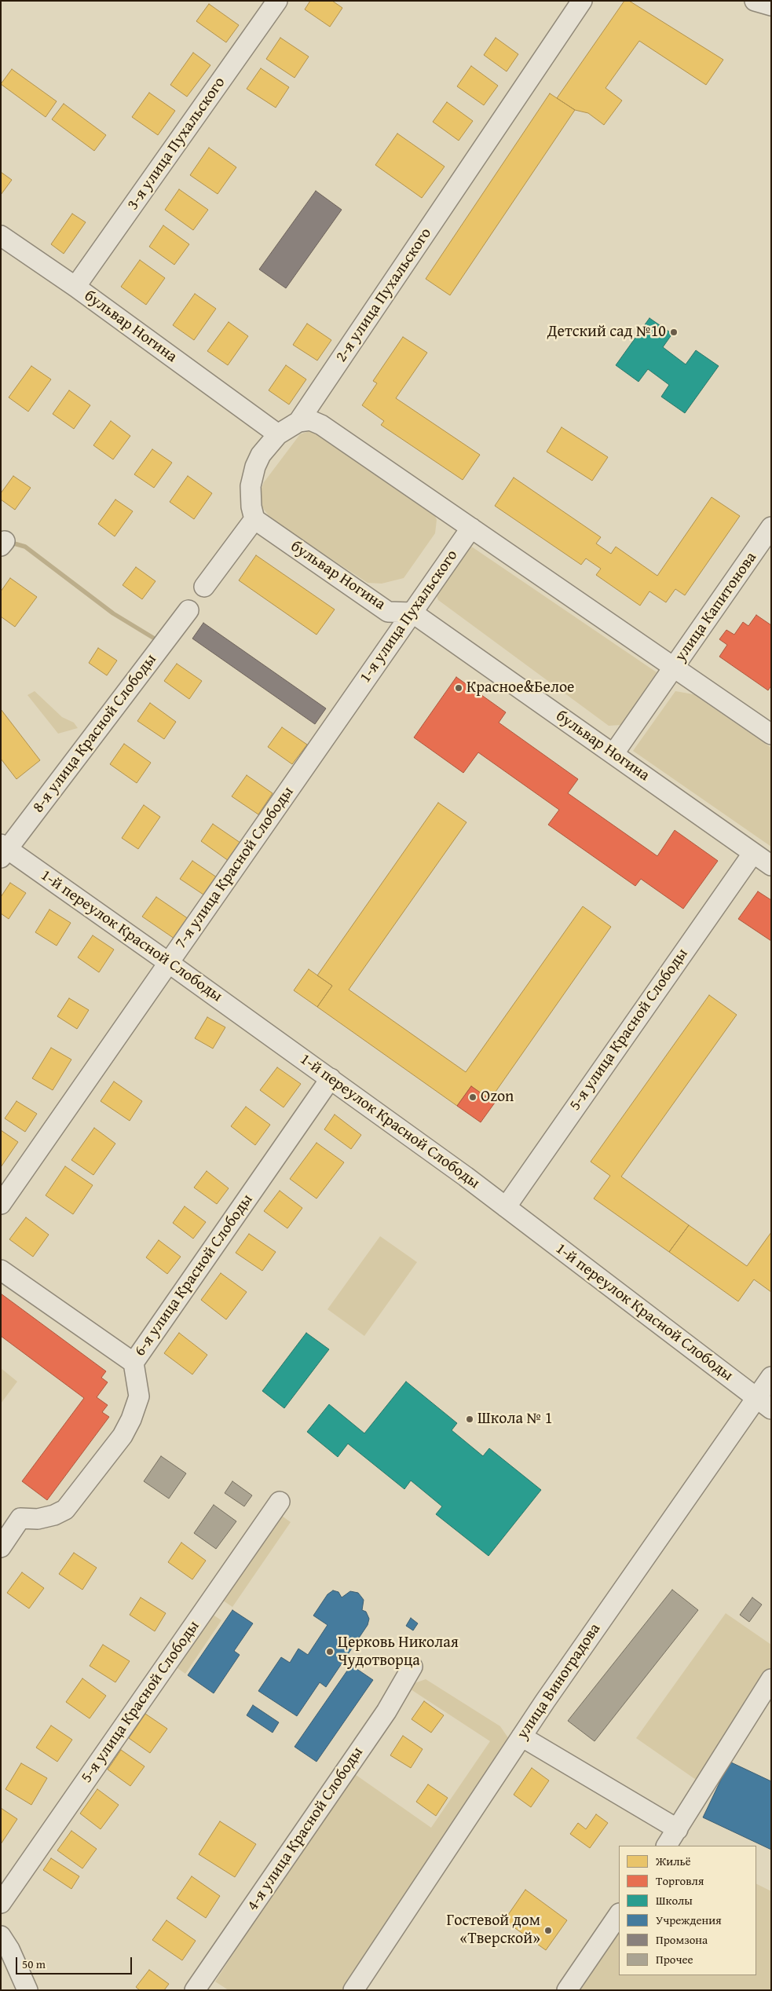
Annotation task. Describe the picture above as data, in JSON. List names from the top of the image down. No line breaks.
{"streets":{"street":["3-я улица Пухальского","2-я улица Пухальского","бульвар Ногина","улица Капитонова","1-я улица Пухальского","8-я улица Красной Слободы","7-я улица Красной Слободы","1-й переулок Красной Слободы","5-я улица Красной Слободы","6-я улица Красной Слободы","улица Виноградова","4-я улица Красной Слободы"]},"crossings":[["3-я улица Пухальского","бульвар Ногина"],["2-я улица Пухальского","бульвар Ногина"],["бульвар Ногина","улица Капитонова"],["бульвар Ногина","1-я улица Пухальского"],["бульвар Ногина","5-я улица Красной Слободы"],["1-я улица Пухальского","7-я улица Красной Слободы"],["8-я улица Красной Слободы","1-й переулок Красной Слободы"],["7-я улица Красной Слободы","1-й переулок Красной Слободы"],["1-й переулок Красной Слободы","5-я улица Красной Слободы"],["1-й переулок Красной Слободы","6-я улица Красной Слободы"],["1-й переулок Красной Слободы","улица Виноградова"]],"places":["Детский сад №10","Красное&Белое","Ozon","Школа № 1","Церковь Николая Чудотворца","Гостевой дом «Тверской»"],"legend":["Жильё","Торговля","Школы","Учреждения","Промзона","Прочее"],"scale_bar":"50 m"}
